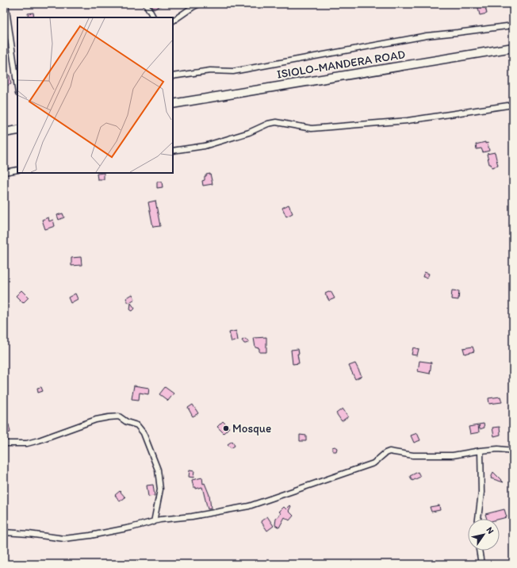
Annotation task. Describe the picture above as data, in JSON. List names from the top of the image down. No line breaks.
{"streets":{"highway":["ISIOLO-MANDERA ROAD"]},"places":["Mosque"],"north":"top right"}
